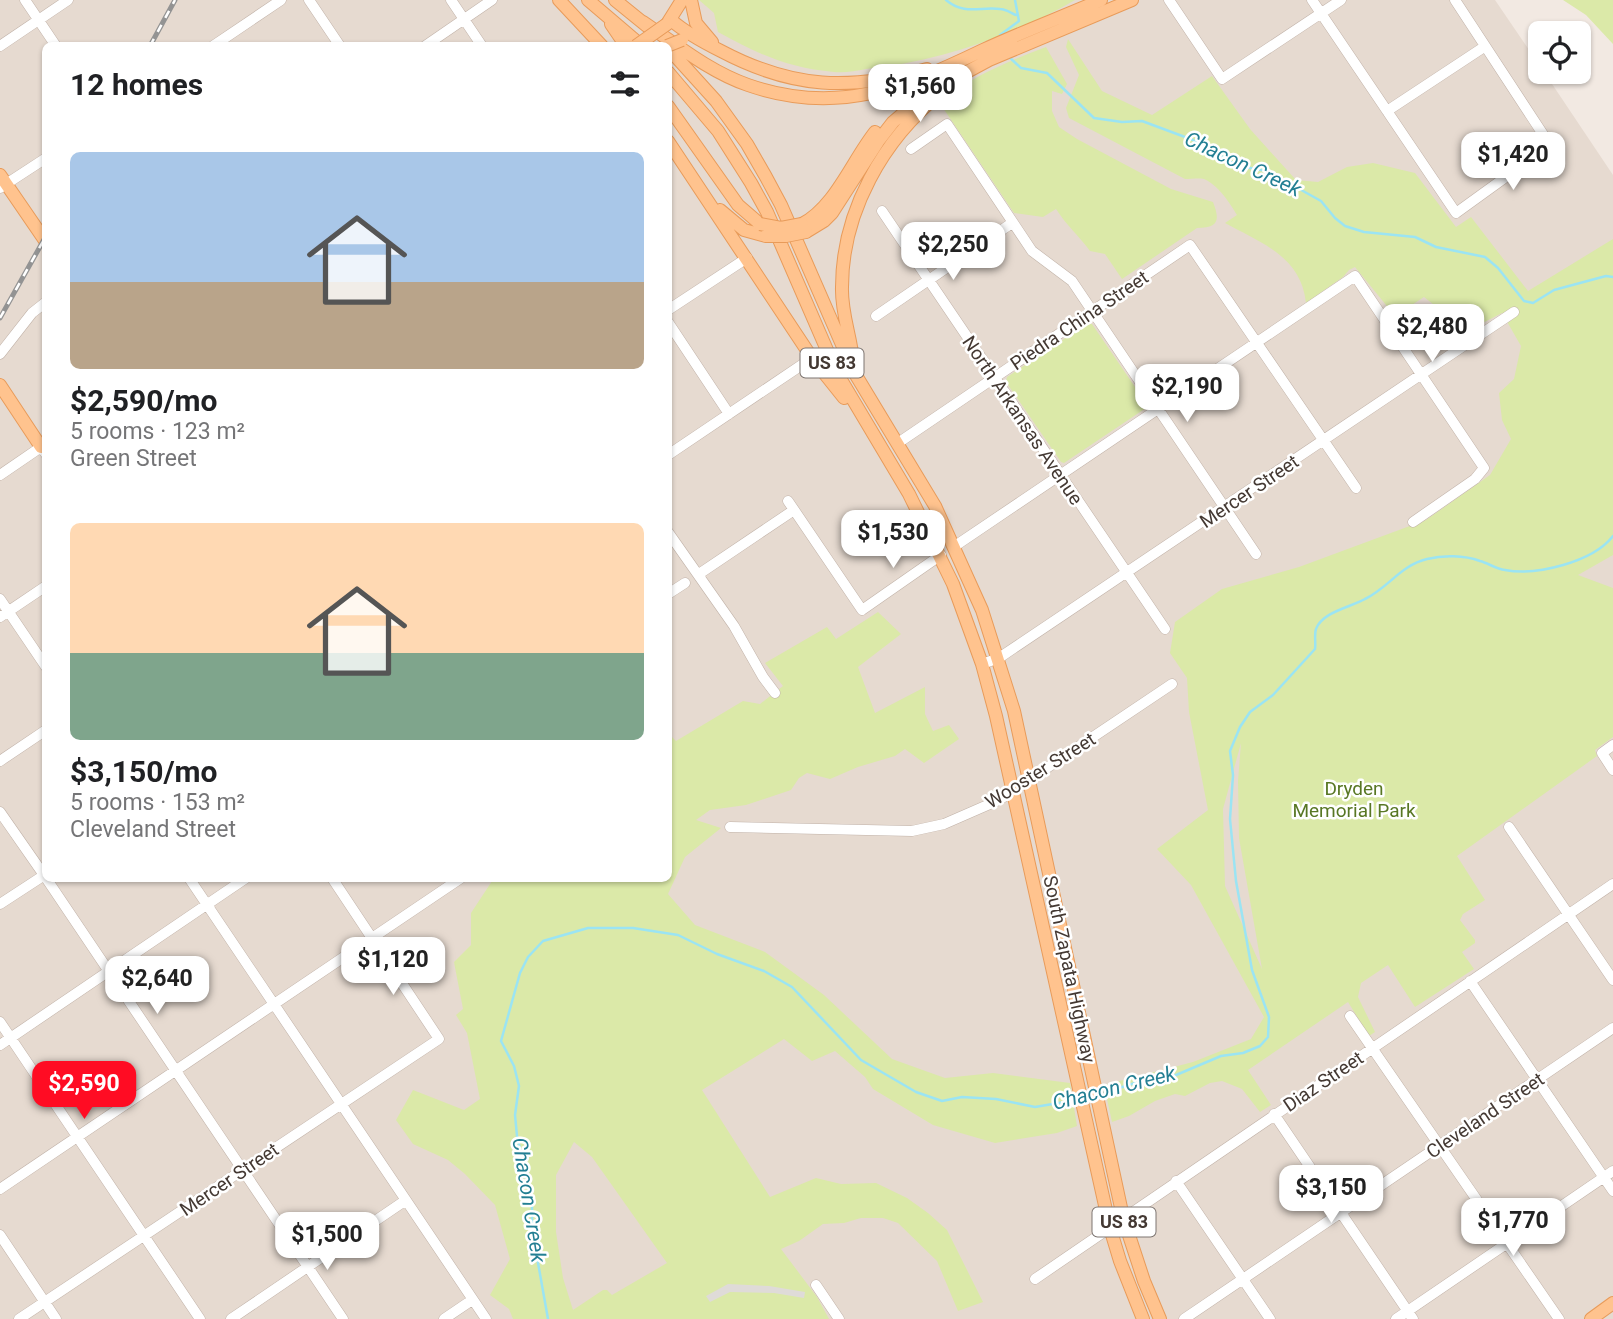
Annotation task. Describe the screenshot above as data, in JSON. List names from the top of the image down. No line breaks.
{"streets":{"main road":["US 83","South Zapata Highway"],"street":["Piedra China Street","North Arkansas Avenue","Mercer Street","Wooster Street","Diaz Street","Cleveland Street"]},"crossings":[["Piedra China Street","US 83"],["Piedra China Street","North Arkansas Avenue"],["US 83","Mercer Street"],["US 83","South Zapata Highway"],["North Arkansas Avenue","Mercer Street"],["Mercer Street","South Zapata Highway"],["Wooster Street","South Zapata Highway"],["South Zapata Highway","Diaz Street"]],"water":["Chacon Creek"],"parks":["Dryden Memorial Park"],"page":{"heading":"12 homes","price":["$1,560","$1,420","$2,250","$2,480","$2,190","$1,530","$1,120","$2,640","$2,590","$3,150","$1,770","$1,500"],"list":[{"name":"$2,590/mo","note":"5 rooms · 123 m² · Green Street"},{"name":"$3,150/mo","note":"5 rooms · 153 m² · Cleveland Street"}]}}
